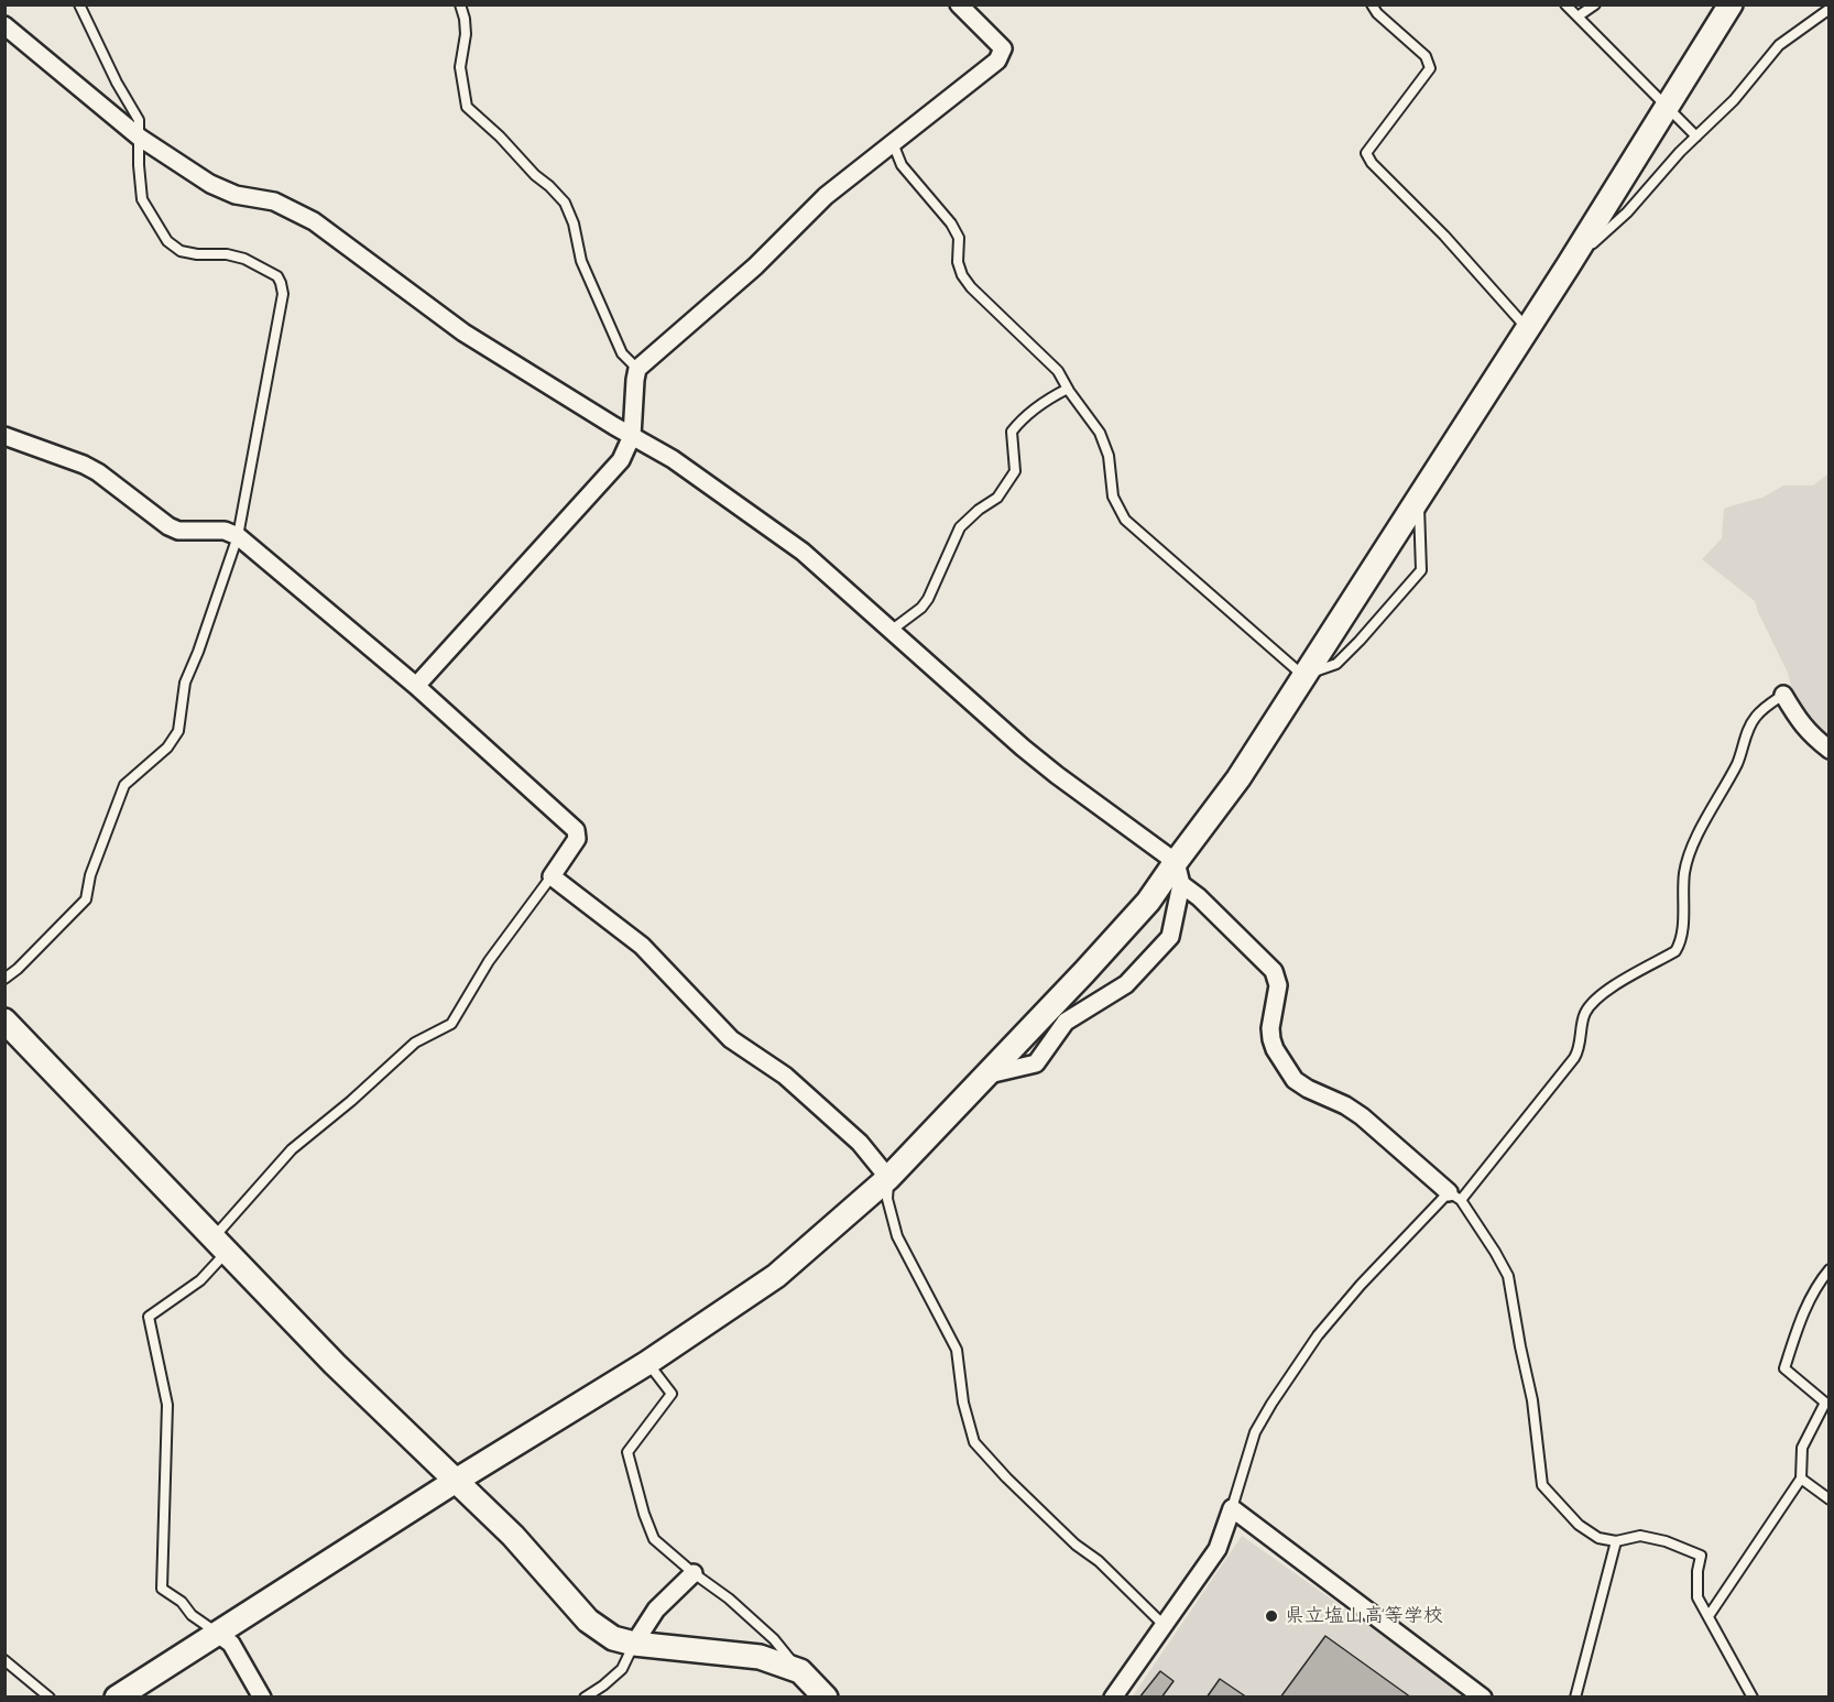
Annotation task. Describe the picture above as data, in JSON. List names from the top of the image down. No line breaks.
{"places":["県立塩山高等学校"]}
